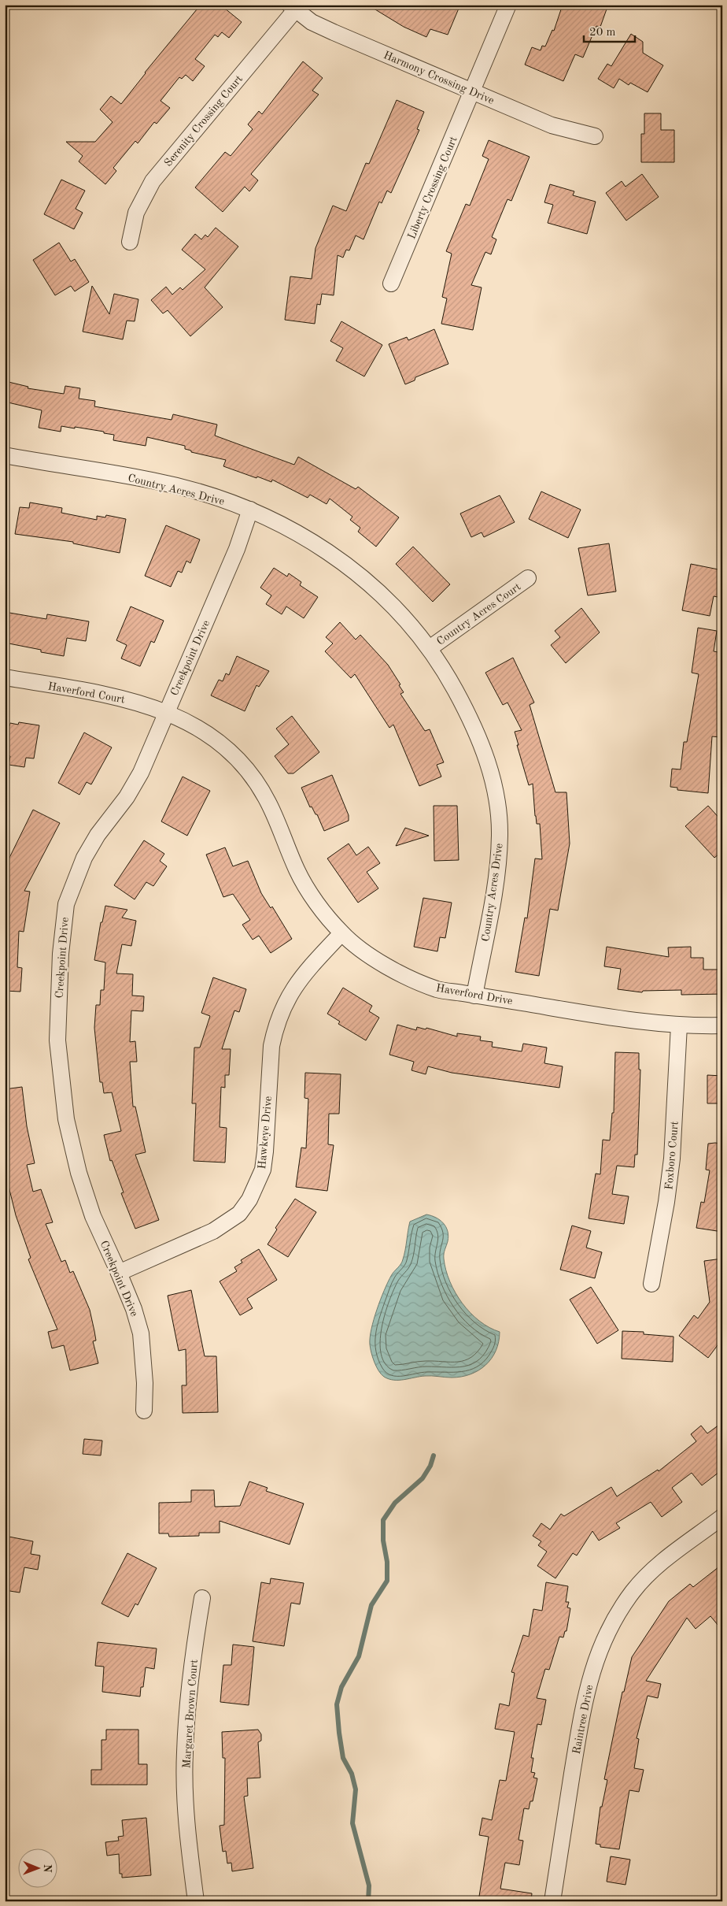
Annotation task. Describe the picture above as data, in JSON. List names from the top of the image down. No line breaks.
{"streets":{"street":["Harmony Crossing Drive","Serenity Crossing Court","Liberty Crossing Court","Country Acres Drive","Country Acres Court","Creekpoint Drive","Haverford Court","Haverford Drive","Hawkeye Drive","Foxboro Court","Margaret Brown Court","Raintree Drive"]},"crossings":[["Harmony Crossing Drive","Serenity Crossing Court"],["Harmony Crossing Drive","Liberty Crossing Court"],["Country Acres Drive","Country Acres Court"],["Country Acres Drive","Creekpoint Drive"],["Country Acres Drive","Haverford Drive"],["Creekpoint Drive","Haverford Court"],["Creekpoint Drive","Haverford Drive"],["Creekpoint Drive","Hawkeye Drive"],["Haverford Court","Haverford Drive"],["Haverford Drive","Hawkeye Drive"],["Haverford Drive","Foxboro Court"]],"scale_bar":"20 m","north":"right"}
